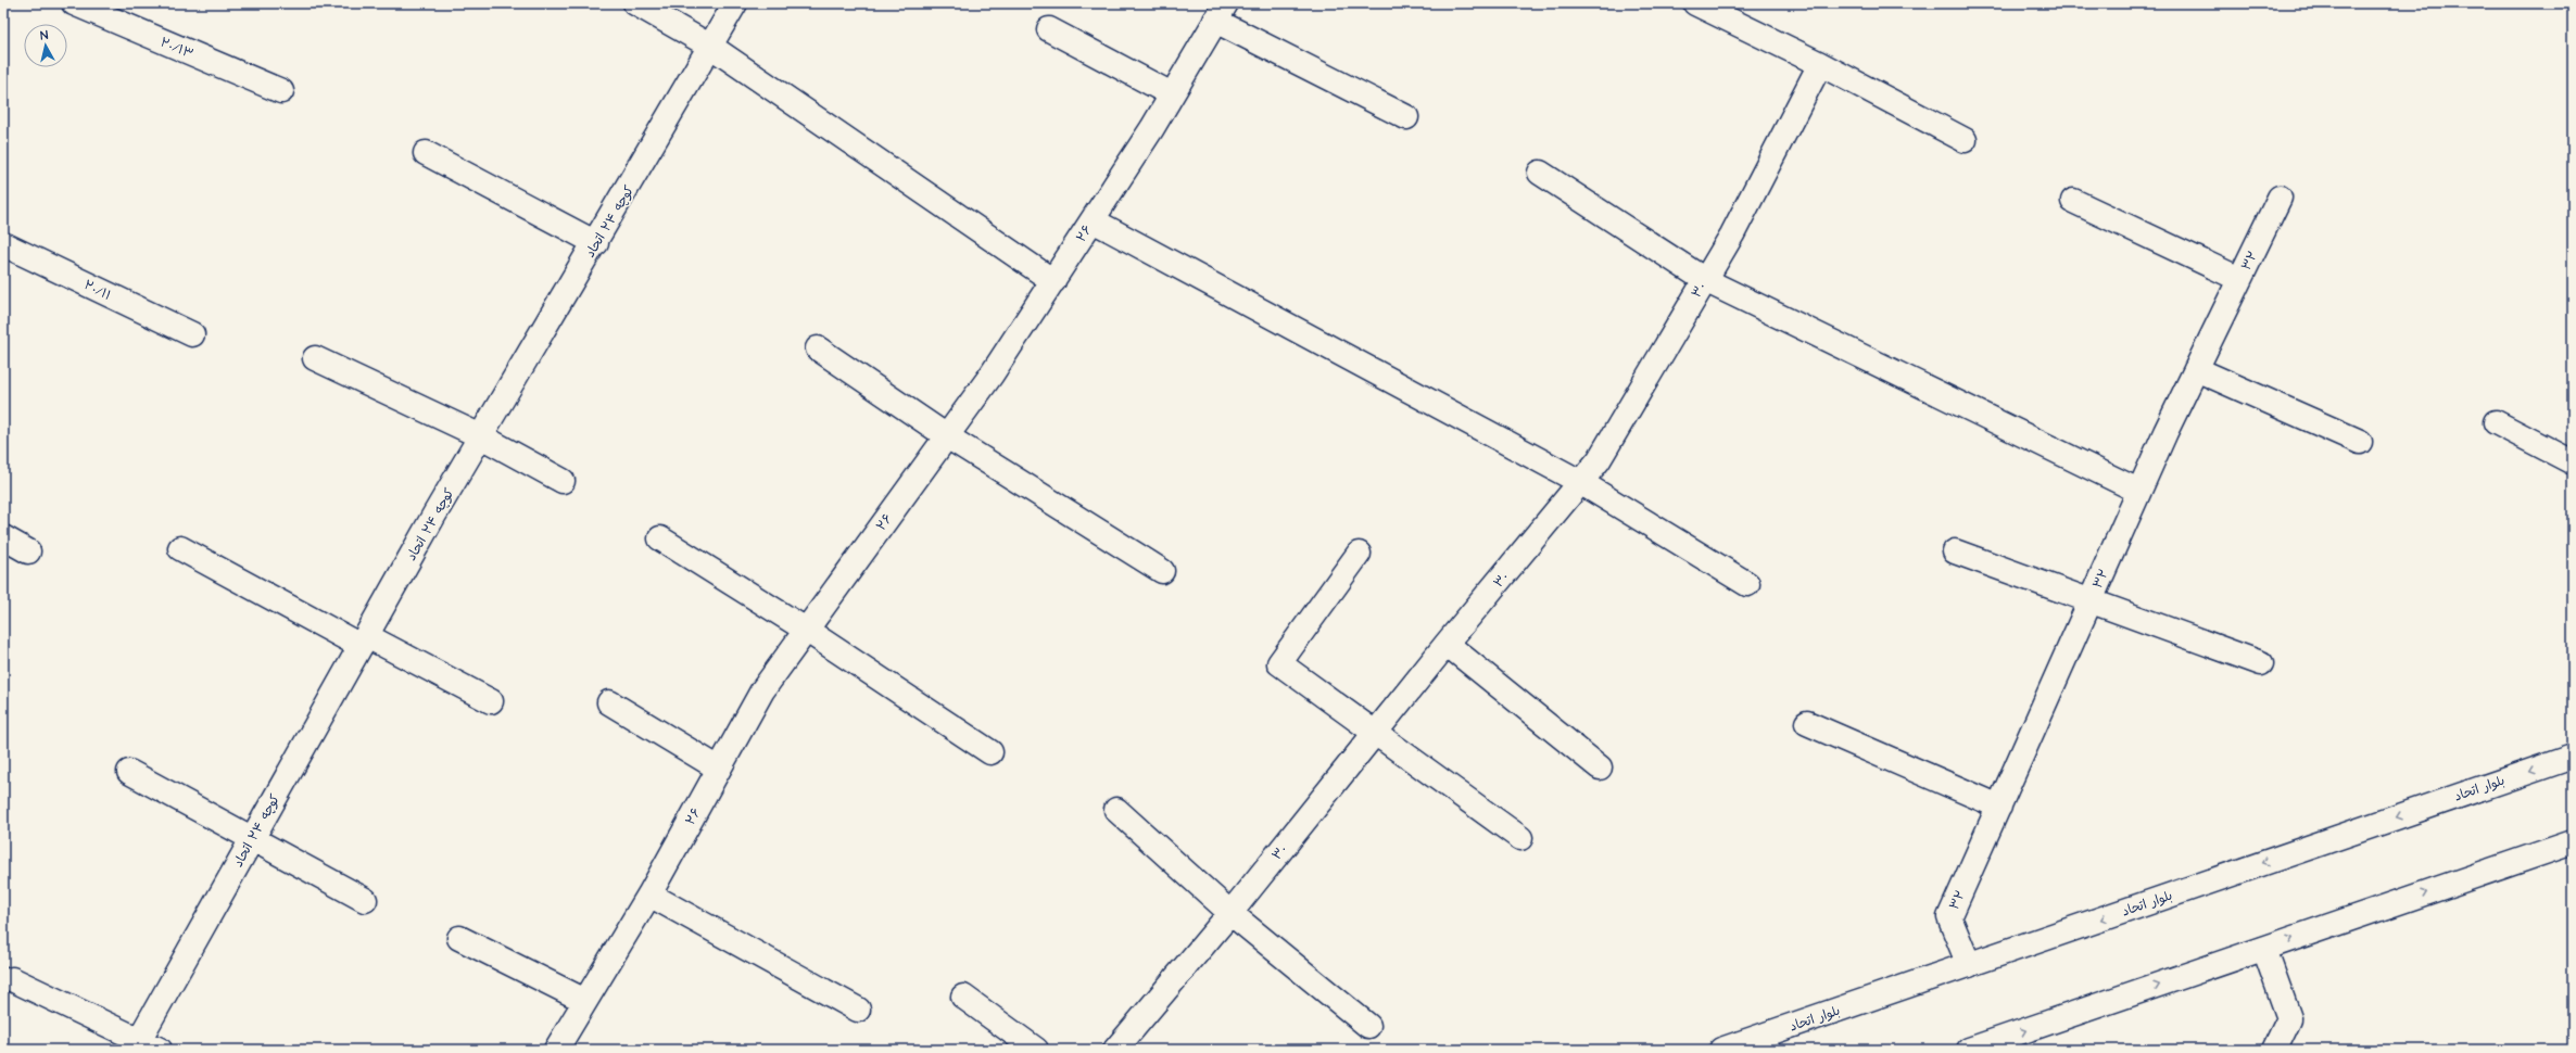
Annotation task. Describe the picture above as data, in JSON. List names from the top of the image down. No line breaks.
{"streets":{"street":["۲۰/۱۳","کوچه ۲۴ اتحاد","۲۶","۳۲","۲۰/۱۱","۳۰","بلوار اتحاد"]},"crossings":[["۳۲","بلوار اتحاد"]],"north":"top"}
